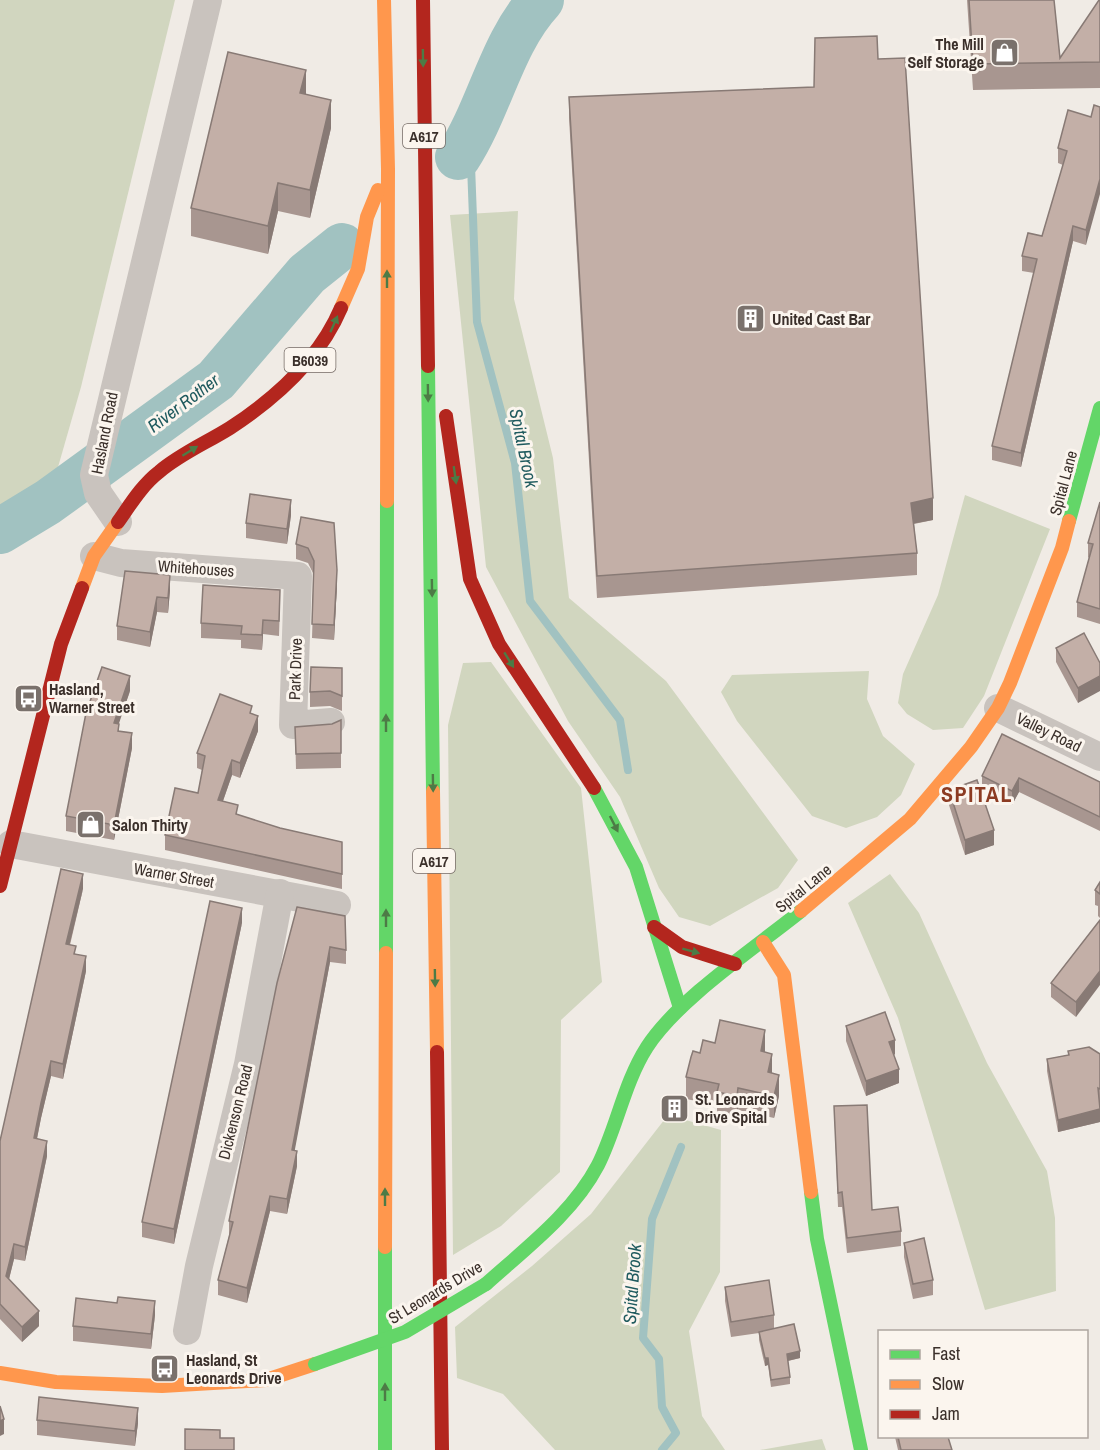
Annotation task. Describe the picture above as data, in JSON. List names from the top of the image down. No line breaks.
{"streets":{"main road":["A617","B6039","Spital Lane","St Leonards Drive"],"street":["Hasland Road","Whitehouses","Park Drive","Valley Road","Warner Street","Dickenson Road"]},"crossings":[["A617","B6039"],["B6039","Hasland Road"],["B6039","Whitehouses"],["B6039","Warner Street"],["Spital Lane","Valley Road"],["Spital Lane","St Leonards Drive"],["Whitehouses","Park Drive"],["Warner Street","Dickenson Road"]],"districts":["SPITAL"],"water":["River Rother","Spital Brook"],"places":{"shop":["The Mill Self Storage","Salon Thirty"],"building":["United Cast Bar","St. Leonards Drive Spital"],"bus stop":["Hasland, Warner Street","Hasland, St Leonards Drive"]},"legend":["Fast","Slow","Jam"]}
